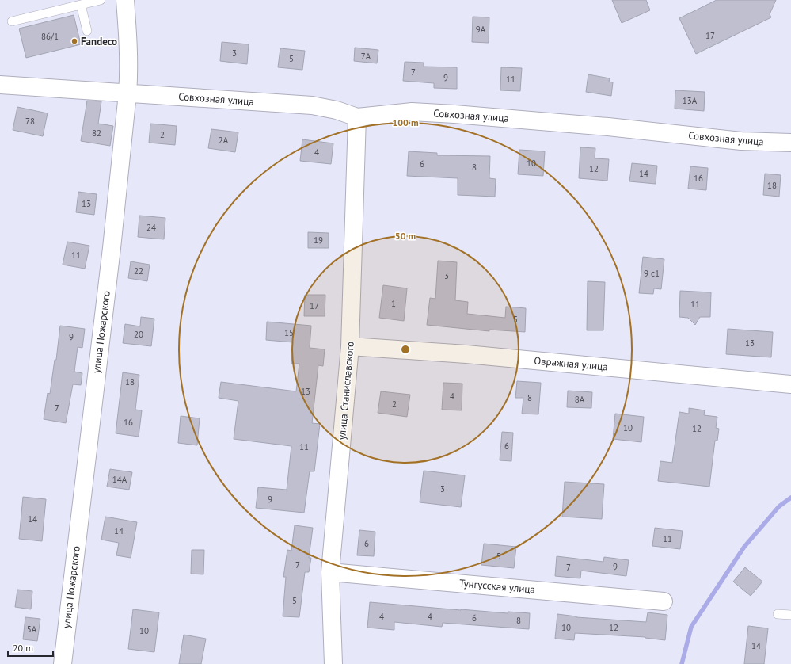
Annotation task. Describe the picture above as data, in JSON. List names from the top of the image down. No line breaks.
{"streets":{"street":["Совхозная улица","улица Пожарского","Овражная улица","улица Станиславского","Тунгусская улица"]},"crossings":[["Совхозная улица","улица Пожарского"],["Совхозная улица","улица Станиславского"],["Овражная улица","улица Станиславского"],["улица Станиславского","Тунгусская улица"]],"places":["Fandeco"],"house_numbers":["9А","17","86/1","3","7А","5","7","9","11","13А","78","82","2","2А","4","10","6","8","12","14","16","18","13","24","19","11","22","9 с1","3","1","11","17","5","15","20","9","13","18","13","4","8","8А","2","7","16","10","12","6","11","14А","3","9","14","14","11","6","5","7","9","7","5","4","4","6","8","10","12","5А","10","14"],"scale_bar":"20 m","rings":["100 m","50 m"]}
